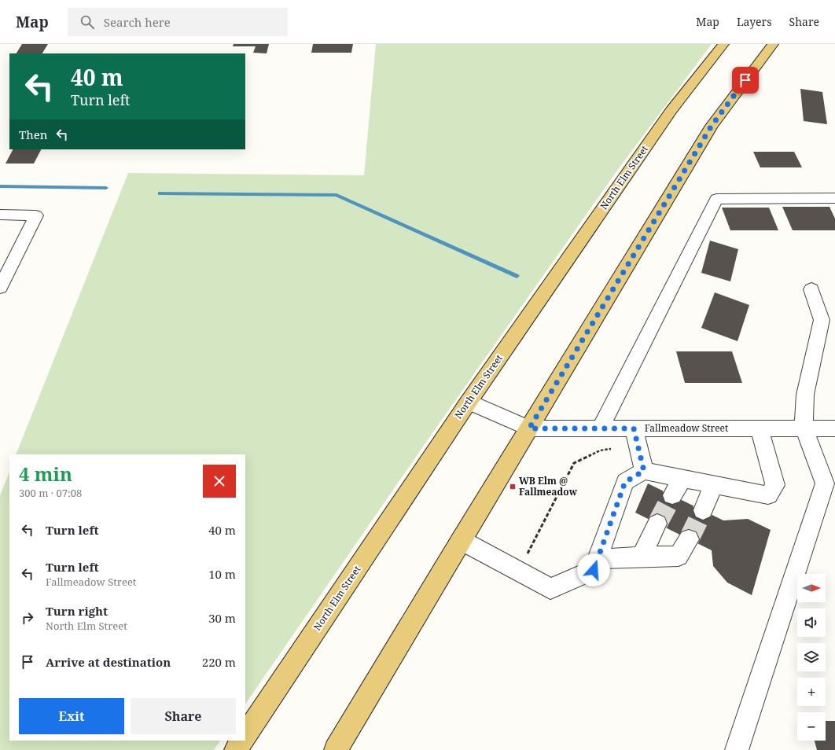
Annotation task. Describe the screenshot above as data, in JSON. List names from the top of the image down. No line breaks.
{"streets":{"main road":["North Elm Street"],"street":["Fallmeadow Street"]},"crossings":[["North Elm Street","Fallmeadow Street"]],"places":{"transit":["WB Elm @ Fallmeadow"]},"north":"right","page":{"header":"Map","search":"Search here","nav":["Map","Layers","Share"],"turn":["40 m","Turn left"],"then":"Then","heading":["4 min","300 m · 07:08"],"list":[{"name":"Turn left","value":"40 m"},{"name":"Turn left","note":"Fallmeadow Street","value":"10 m"},{"name":"Turn right","note":"North Elm Street","value":"30 m"},{"name":"Arrive at destination","value":"220 m"}],"map_buttons":["+","−"],"buttons":["Exit","Share"]}}
